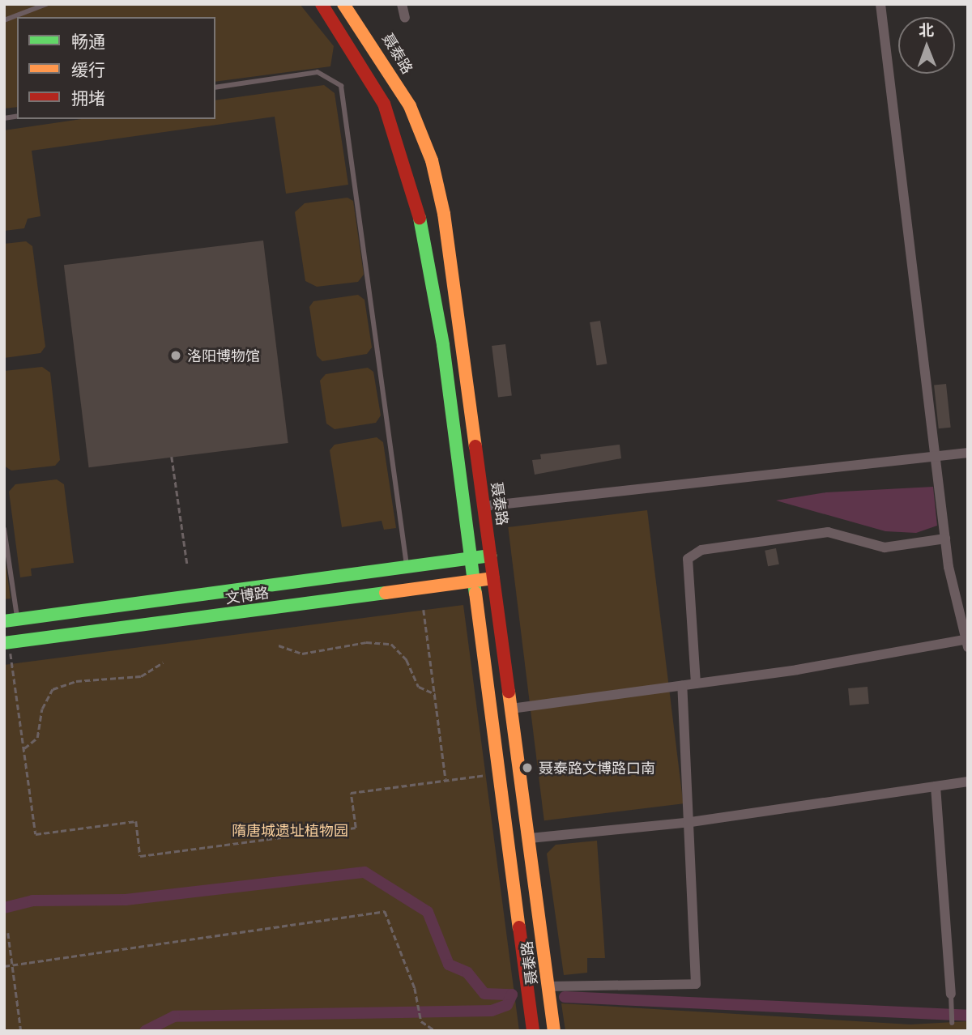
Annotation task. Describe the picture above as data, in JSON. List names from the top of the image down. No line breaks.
{"streets":{"main road":["聂泰路","文博路"]},"crossings":[["聂泰路","文博路"]],"parks":["隋唐城遗址植物园"],"places":["洛阳博物馆","聂泰路文博路口南"],"legend":["畅通","缓行","拥堵"],"north":"top"}
